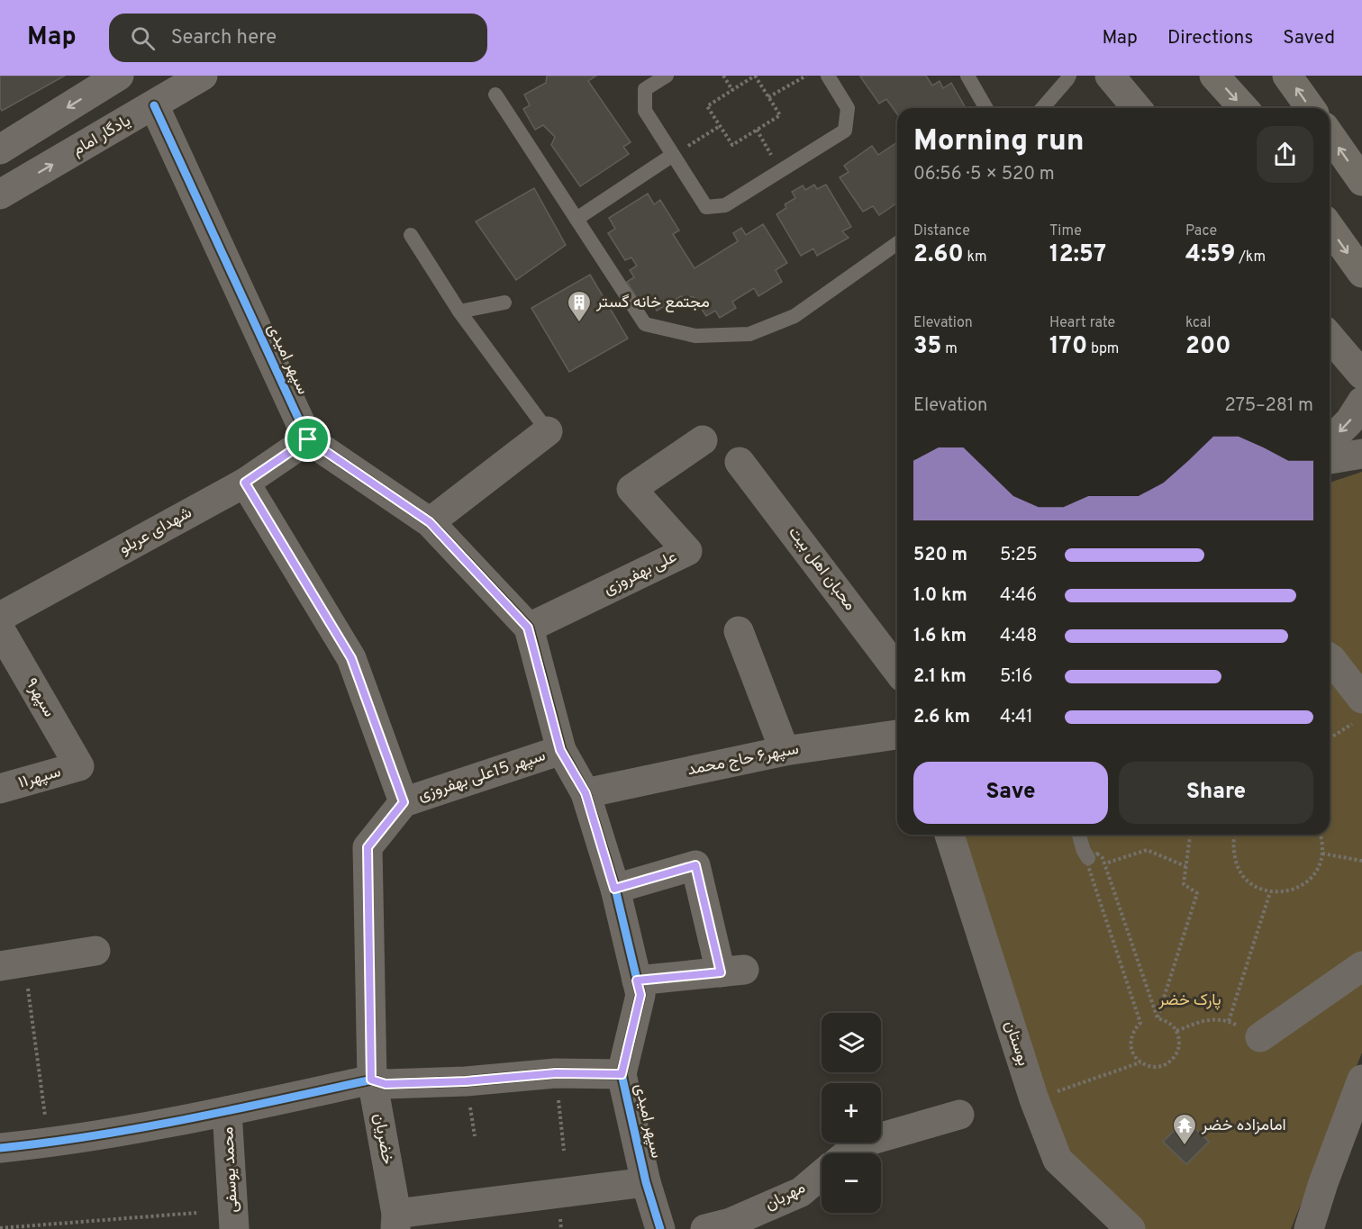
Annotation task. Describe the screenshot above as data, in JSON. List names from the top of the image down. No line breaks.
{"streets":{"main road":["یادگار امام"],"street":["سپهر امیدی","شهدای عربلو","محبان اهل بیت","علی بهفروزی","سپهر۹","سپهر۶ حاج محمد","سپهر 15علی بهفروزی","سپهر۱۱","بوستان","خضریان","محمد یوسفی","مهربان"]},"crossings":[["یادگار امام","سپهر امیدی"],["سپهر امیدی","شهدای عربلو"],["سپهر امیدی","علی بهفروزی"],["سپهر امیدی","سپهر۶ حاج محمد"],["سپهر امیدی","سپهر 15علی بهفروزی"],["سپهر۹","سپهر۱۱"],["سپهر 15علی بهفروزی","خضریان"]],"parks":["پارک خضر"],"places":{"building":["مجتمع خانه گستر"],"temple":["امامزاده خضر"]},"page":{"header":"Map","search":"Search here","nav":["Map","Directions","Saved"],"heading":["Morning run","06:56 · 5 × 520 m"],"stats":[["Distance","2.60 km"],["Time","12:57"],["Pace","4:59 /km"],["Elevation","35 m"],["Heart rate","170 bpm"],["kcal","200"]],"chart":["Elevation","275–281 m"],"list":[{"name":"520 m","note":"5:25"},{"name":"1.0 km","note":"4:46"},{"name":"1.6 km","note":"4:48"},{"name":"2.1 km","note":"5:16"},{"name":"2.6 km","note":"4:41"}],"buttons":["Save","Share"],"map_buttons":["+","−"]}}
